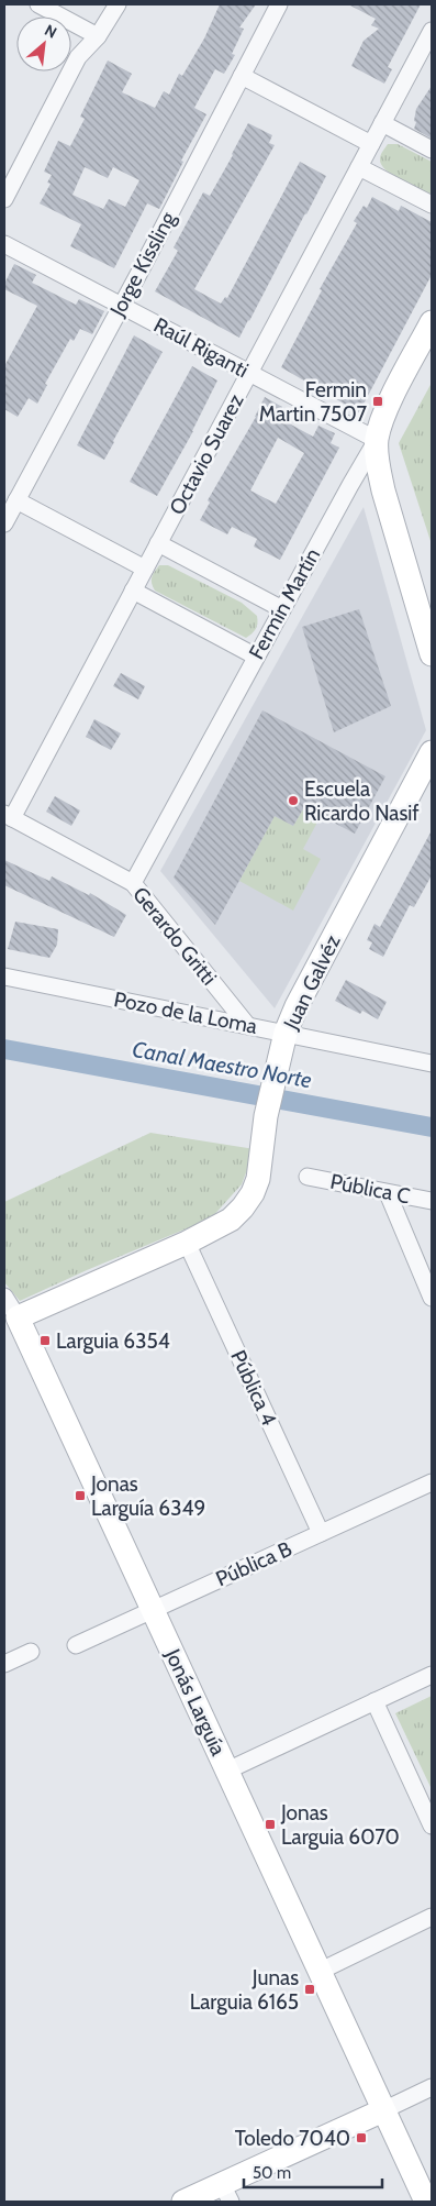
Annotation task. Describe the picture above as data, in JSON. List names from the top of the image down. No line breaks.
{"streets":{"main road":["Fermín Martín","Juan Galvéz","Jonás Larguía"],"street":["Jorge Kissling","Raúl Riganti","Octavio Suarez","Gerardo Gritti","Pozo de la Loma","Pública C","Pública 4","Pública B"]},"crossings":[["Jorge Kissling","Raúl Riganti"],["Raúl Riganti","Octavio Suarez"],["Raúl Riganti","Fermín Martín"],["Octavio Suarez","Gerardo Gritti"],["Fermín Martín","Gerardo Gritti"],["Gerardo Gritti","Pozo de la Loma"],["Juan Galvéz","Pozo de la Loma"],["Juan Galvéz","Pública 4"],["Juan Galvéz","Jonás Larguía"],["Pública 4","Pública B"],["Pública B","Jonás Larguía"]],"water":["Canal Maestro Norte"],"places":{"transit":["Fermin Martin 7507","Larguia 6354","Jonas Larguía 6349","Jonas Larguia 6070","Junas Larguia 6165","Toledo 7040"],"other":["Escuela Ricardo Nasif"]},"scale_bar":"50 m","north":"top right"}
